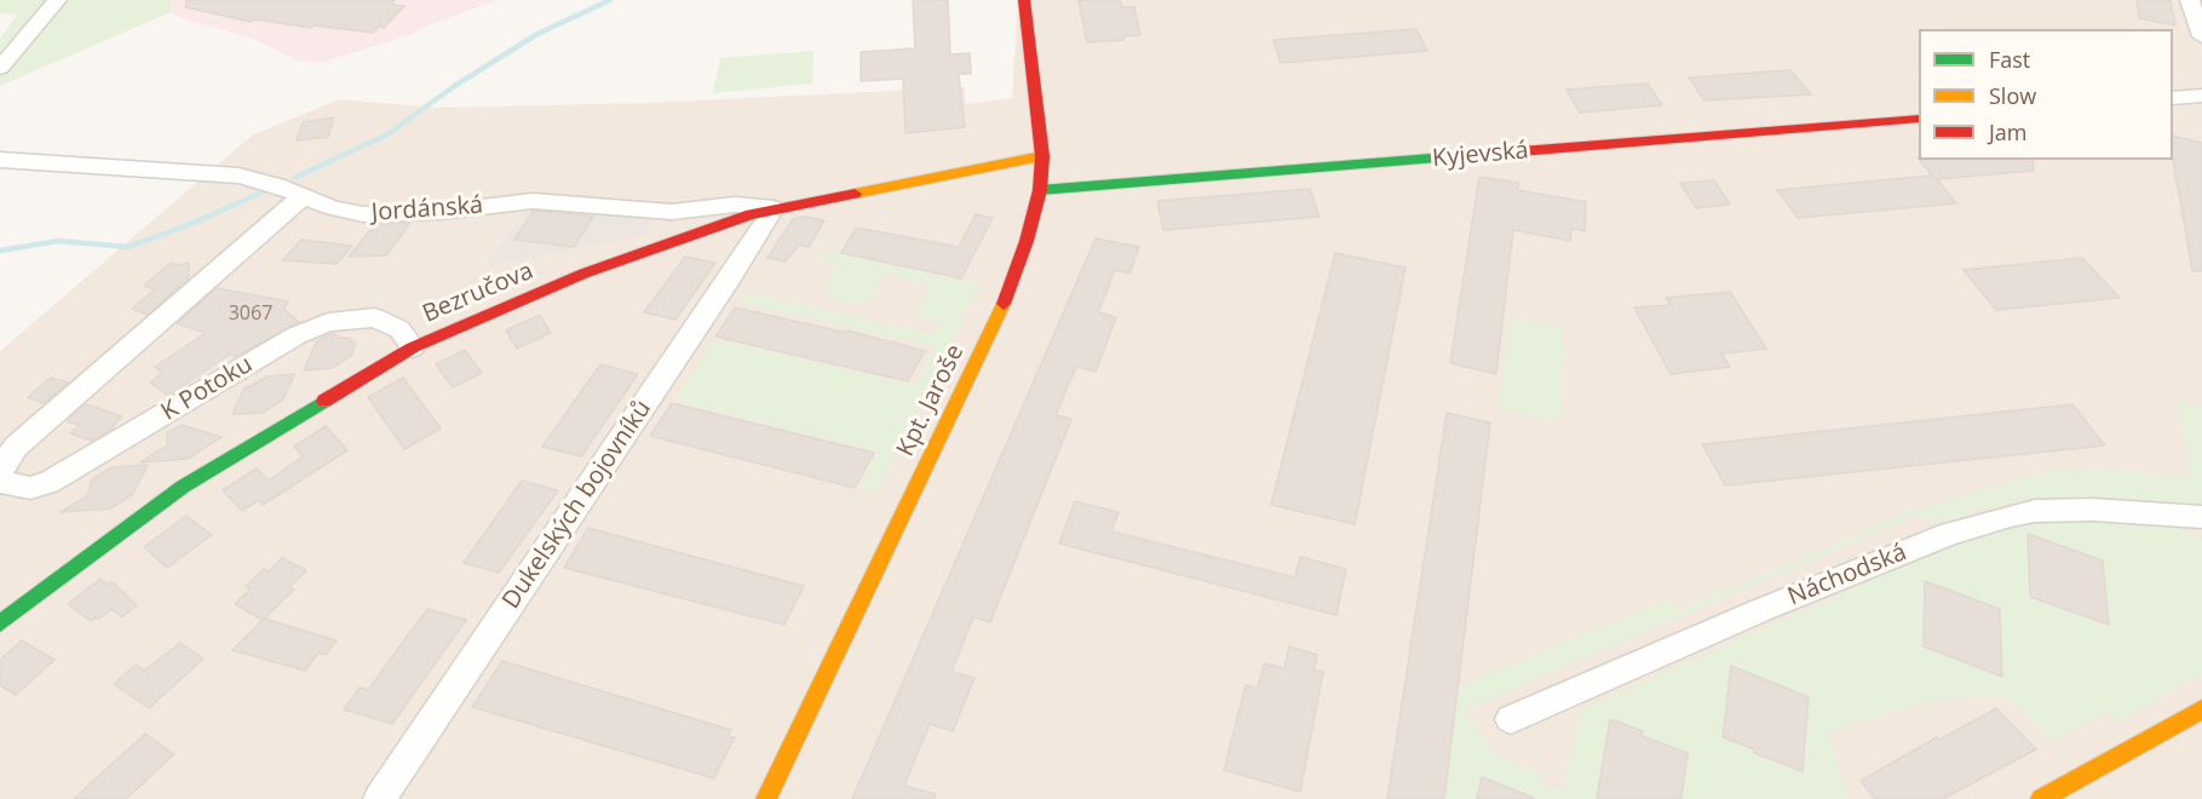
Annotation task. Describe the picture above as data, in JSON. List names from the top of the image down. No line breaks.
{"streets":{"street":["Kyjevská","Jordánská","Bezručova","K Potoku","Kpt. Jaroše","Dukelských bojovníků","Náchodská"]},"crossings":[["Kyjevská","Kpt. Jaroše"],["Jordánská","Bezručova"],["Jordánská","K Potoku"],["Jordánská","Dukelských bojovníků"],["Bezručova","K Potoku"],["Bezručova","Kpt. Jaroše"],["Bezručova","Dukelských bojovníků"]],"house_numbers":["3067"],"legend":["Fast","Slow","Jam"]}
